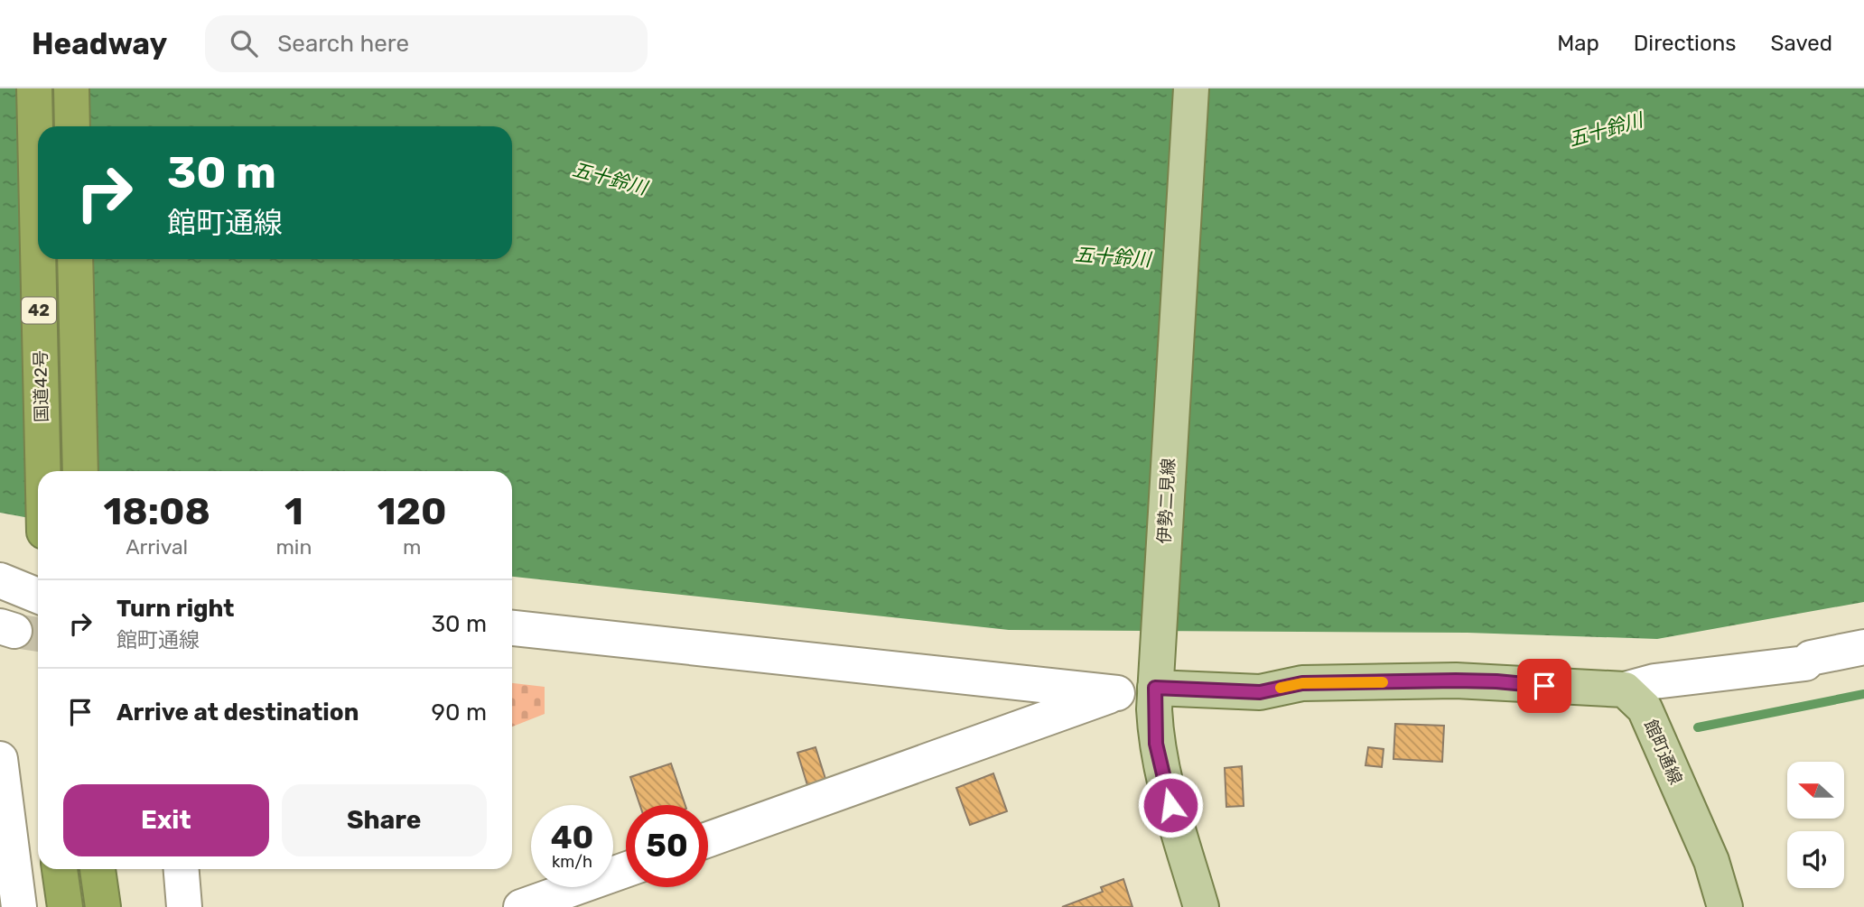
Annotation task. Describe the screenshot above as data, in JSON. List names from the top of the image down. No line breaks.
{"streets":{"highway":["42","国道42号"],"main road":["伊勢二見線","館町通線"]},"water":["五十鈴川"],"north":"left","page":{"header":"Headway","search":"Search here","nav":["Map","Directions","Saved"],"turn":["30 m","館町通線"],"eta":["18:08","Arrival","1","min","120","m"],"list":[{"name":"Turn right","note":"館町通線","value":"30 m"},{"name":"Arrive at destination","value":"90 m"}],"buttons":["Exit","Share"],"speed":"40 km/h","limit":"50"}}
